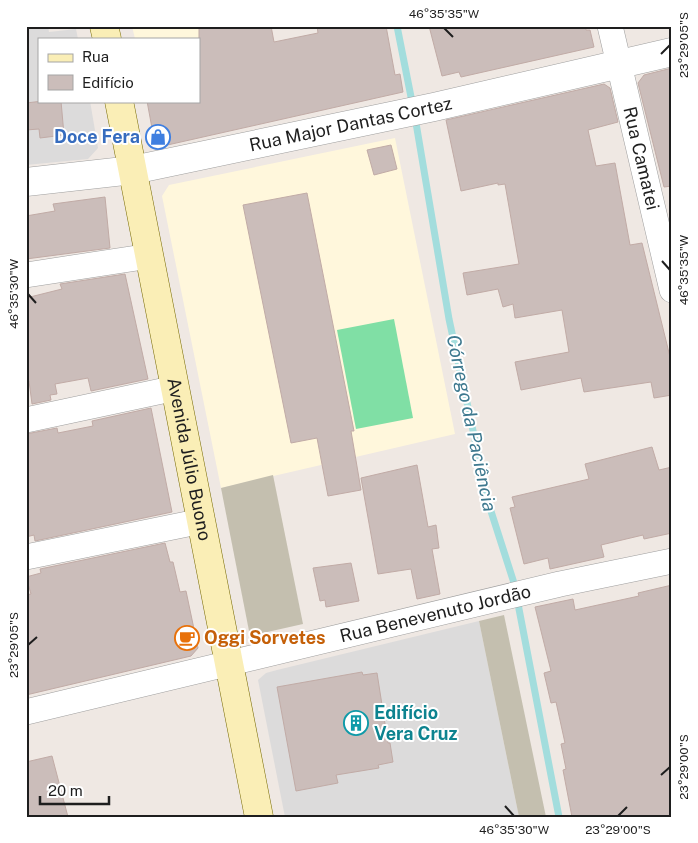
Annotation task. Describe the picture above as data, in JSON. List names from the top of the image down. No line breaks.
{"streets":{"main road":["Avenida Júlio Buono"],"street":["Rua Major Dantas Cortez","Rua Camatei","Rua Benevenuto Jordão"]},"crossings":[["Rua Major Dantas Cortez","Rua Camatei"],["Rua Major Dantas Cortez","Avenida Júlio Buono"],["Avenida Júlio Buono","Rua Benevenuto Jordão"]],"water":["Córrego da Paciência"],"places":{"shop":["Doce Fera"],"cafe":["Oggi Sorvetes"],"building":["Edifício Vera Cruz"]},"legend":["Rua","Edifício"],"scale_bar":"20 m","coordinates":["46°35'35\"W","23°29'05\"S","46°35'30\"W","23°29'00\"S"]}
